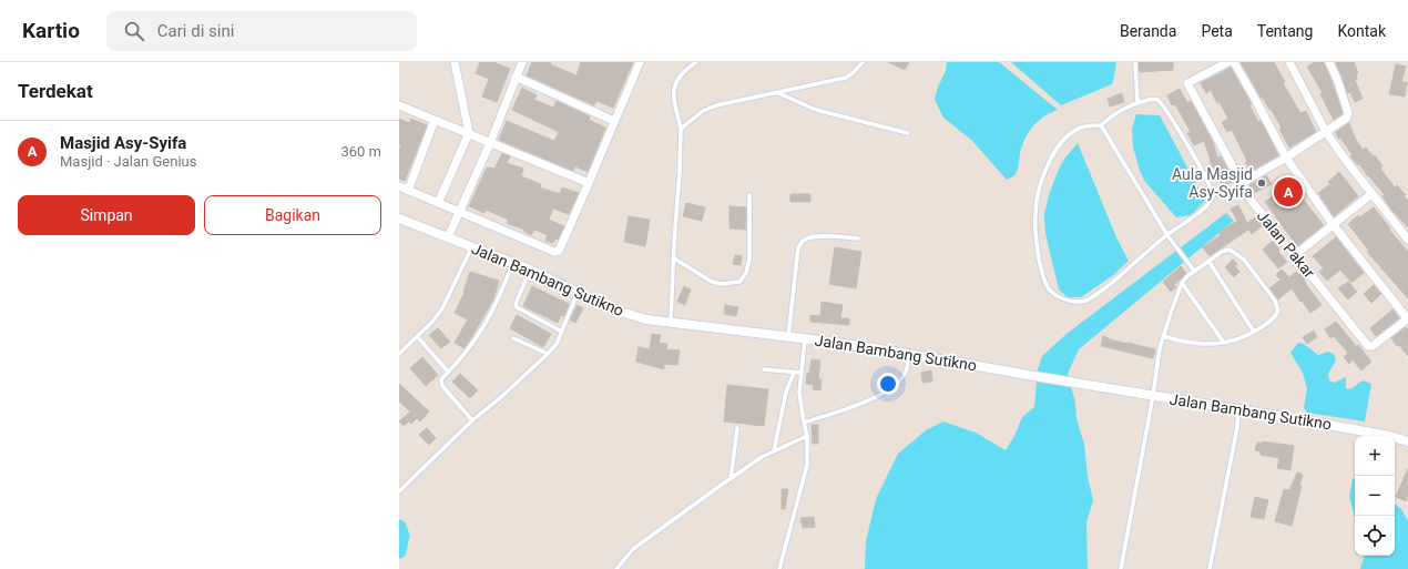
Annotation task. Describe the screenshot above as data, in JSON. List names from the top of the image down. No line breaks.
{"streets":{"street":["Jalan Pakar","Jalan Bambang Sutikno"]},"places":["Aula Masjid Asy-Syifa"],"page":{"header":"Kartio","search":"Cari di sini","nav":["Beranda","Peta","Tentang","Kontak"],"heading":"Terdekat","list":[{"mark":"A","name":"Masjid Asy-Syifa","note":"Masjid · Jalan Genius","value":"360 m"}],"pins":"A","buttons":["Simpan","Bagikan"],"map_buttons":["+","−"]}}
